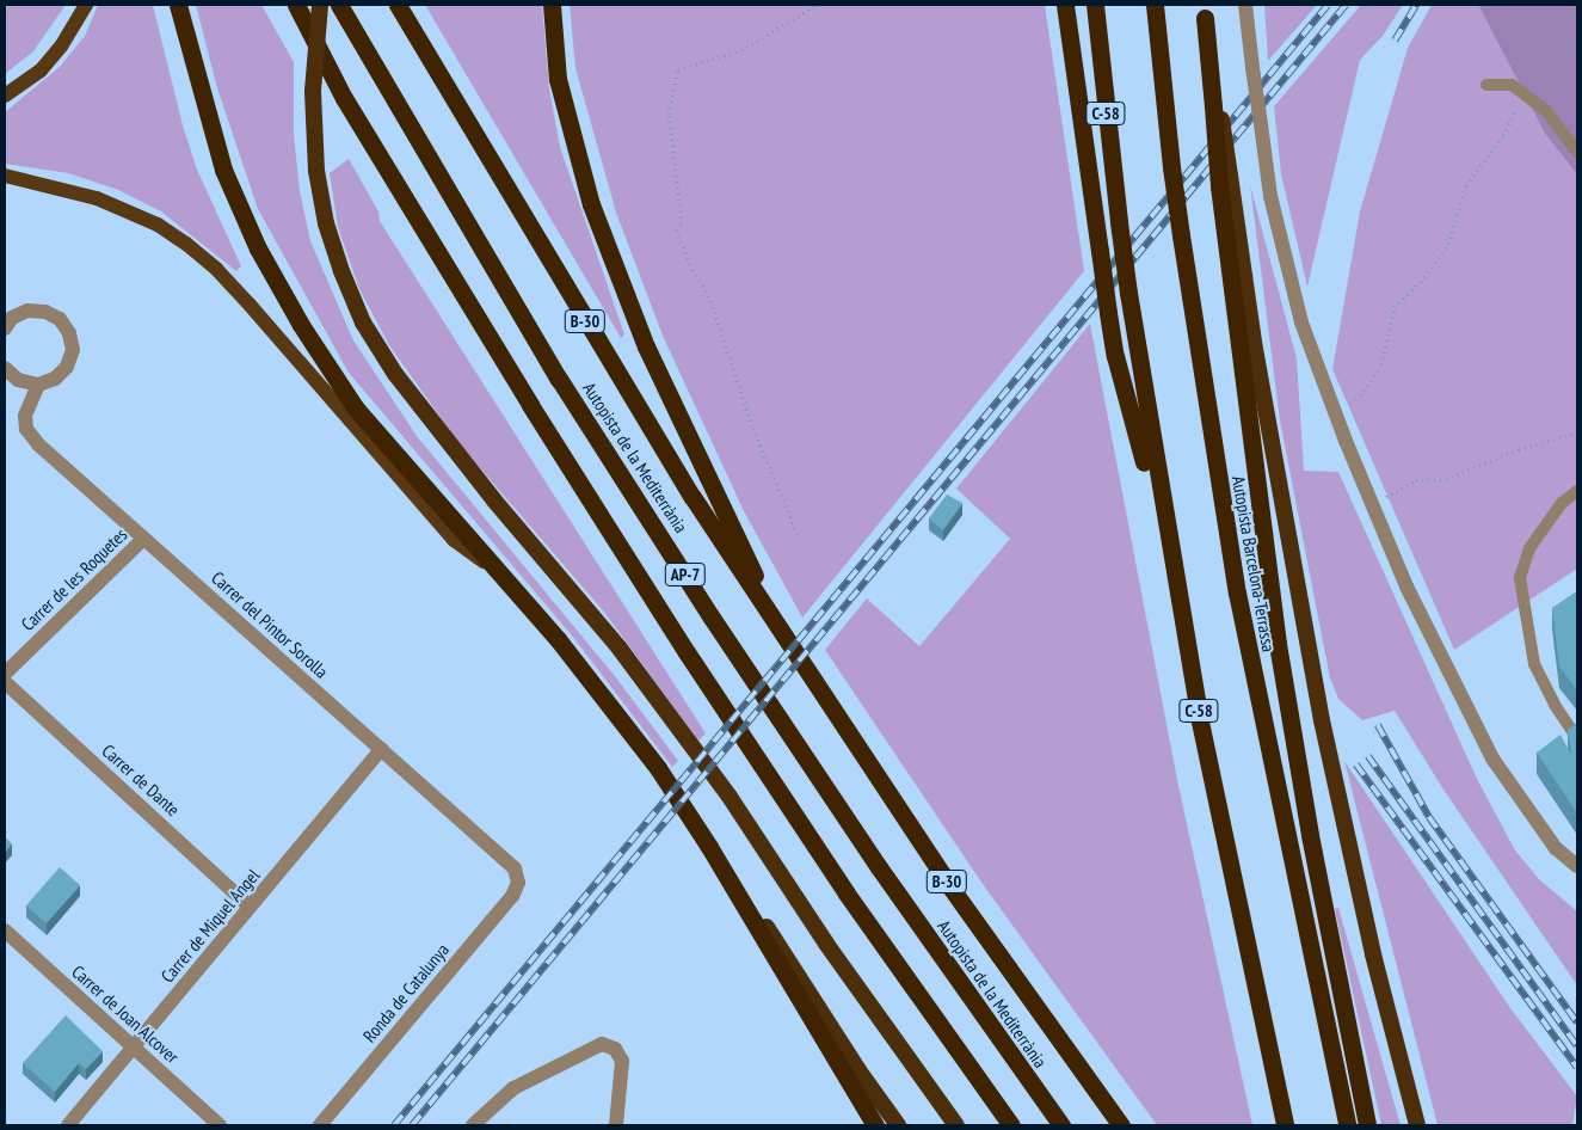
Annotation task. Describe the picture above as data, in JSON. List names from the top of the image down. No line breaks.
{"streets":{"highway":["C-58","B-30","Autopista de la Mediterrània","Autopista Barcelona-Terrassa","AP-7"],"street":["Carrer de les Roquetes","Carrer del Pintor Sorolla","Carrer de Dante","Carrer de Miquel Angel","Ronda de Catalunya","Carrer de Joan Alcover"]},"crossings":[["Carrer de les Roquetes","Carrer del Pintor Sorolla"],["Carrer del Pintor Sorolla","Carrer de Miquel Angel"],["Carrer del Pintor Sorolla","Ronda de Catalunya"],["Carrer de Dante","Carrer de Miquel Angel"],["Carrer de Miquel Angel","Carrer de Joan Alcover"]]}
